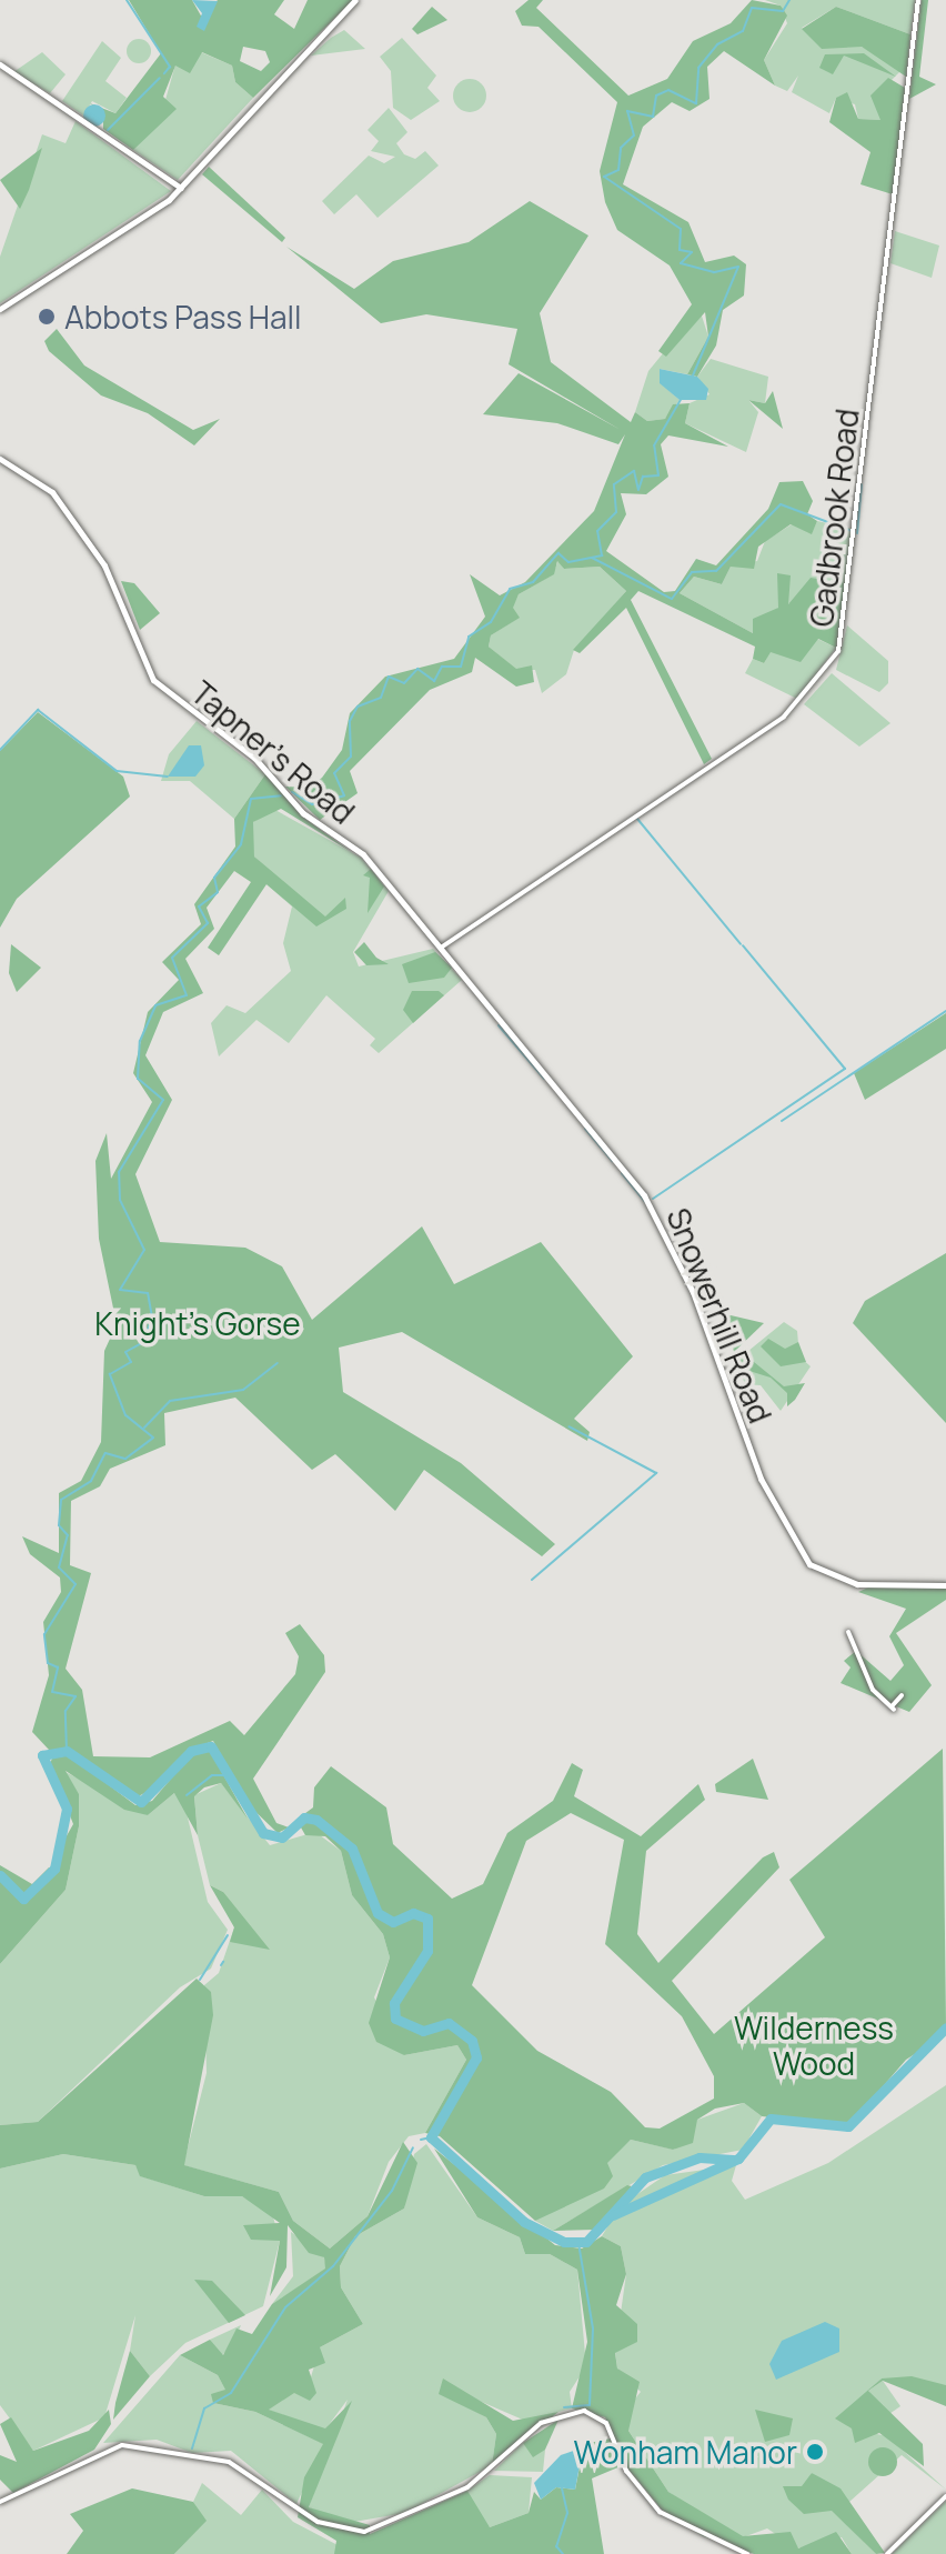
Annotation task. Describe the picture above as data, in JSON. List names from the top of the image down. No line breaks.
{"streets":{"street":["Gadbrook Road","Tapner's Road","Snowerhill Road"]},"crossings":[["Gadbrook Road","Tapner's Road"],["Gadbrook Road","Snowerhill Road"],["Tapner's Road","Snowerhill Road"]],"parks":["Knight's Gorse","Wilderness Wood"],"places":["Abbots Pass Hall","Wonham Manor"]}
